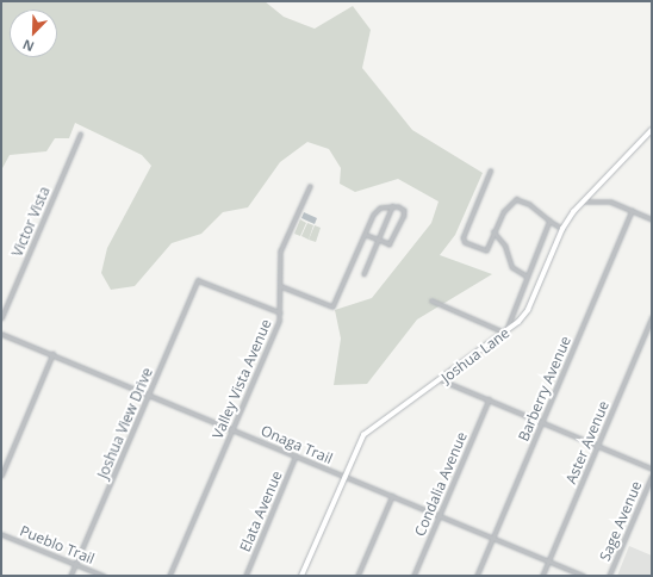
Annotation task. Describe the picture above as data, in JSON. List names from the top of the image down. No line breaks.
{"streets":{"main road":["Joshua Lane"],"street":["Victor Vista","Valley Vista Avenue","Barberry Avenue","Joshua View Drive","Aster Avenue","Onaga Trail","Condalia Avenue","Elata Avenue","Sage Avenue","Pueblo Trail"]},"crossings":[["Joshua Lane","Onaga Trail"],["Valley Vista Avenue","Joshua View Drive"],["Valley Vista Avenue","Onaga Trail"],["Barberry Avenue","Onaga Trail"],["Joshua View Drive","Onaga Trail"],["Joshua View Drive","Pueblo Trail"],["Aster Avenue","Onaga Trail"],["Onaga Trail","Condalia Avenue"],["Onaga Trail","Elata Avenue"]],"north":"bottom left"}
